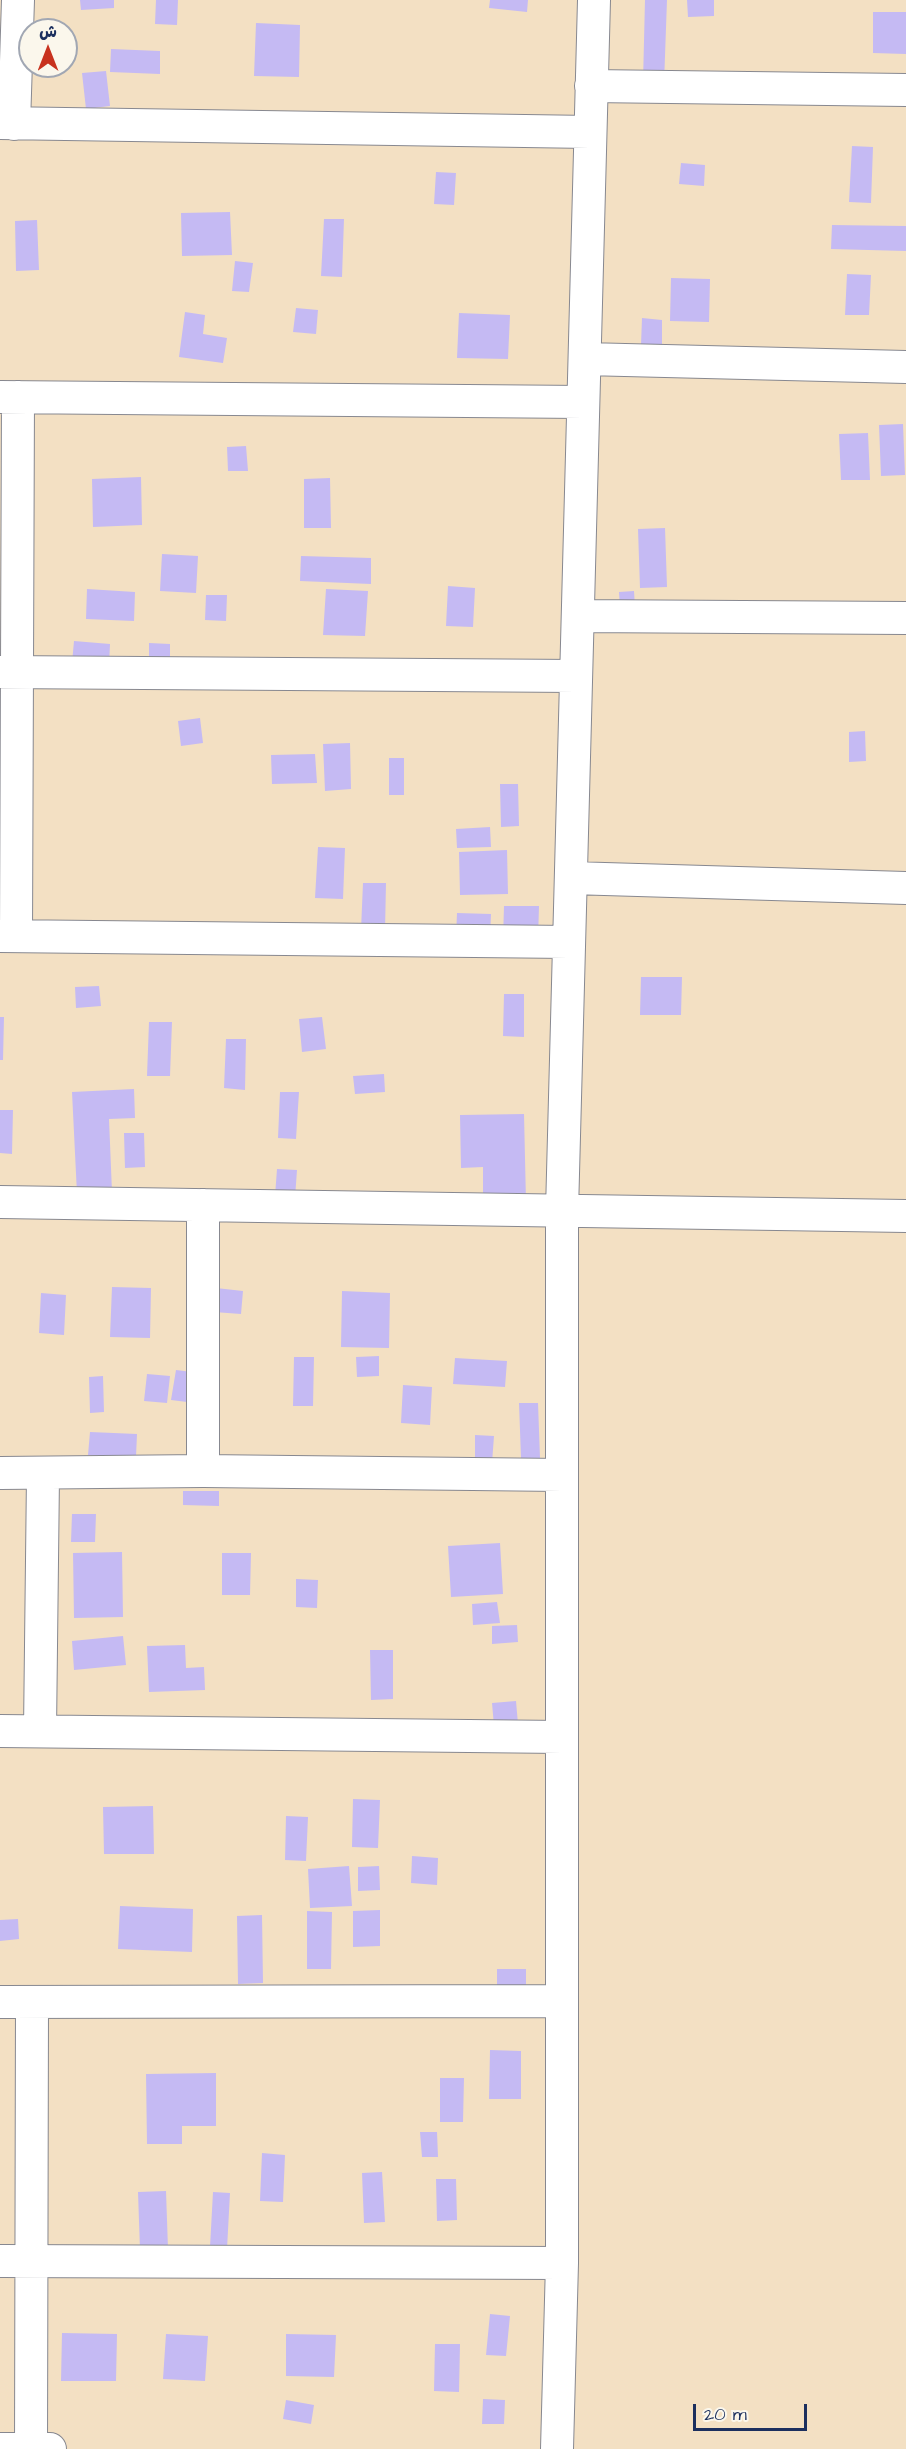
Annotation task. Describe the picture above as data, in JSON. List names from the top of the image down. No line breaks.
{"scale_bar":"20 m","north":"top"}
